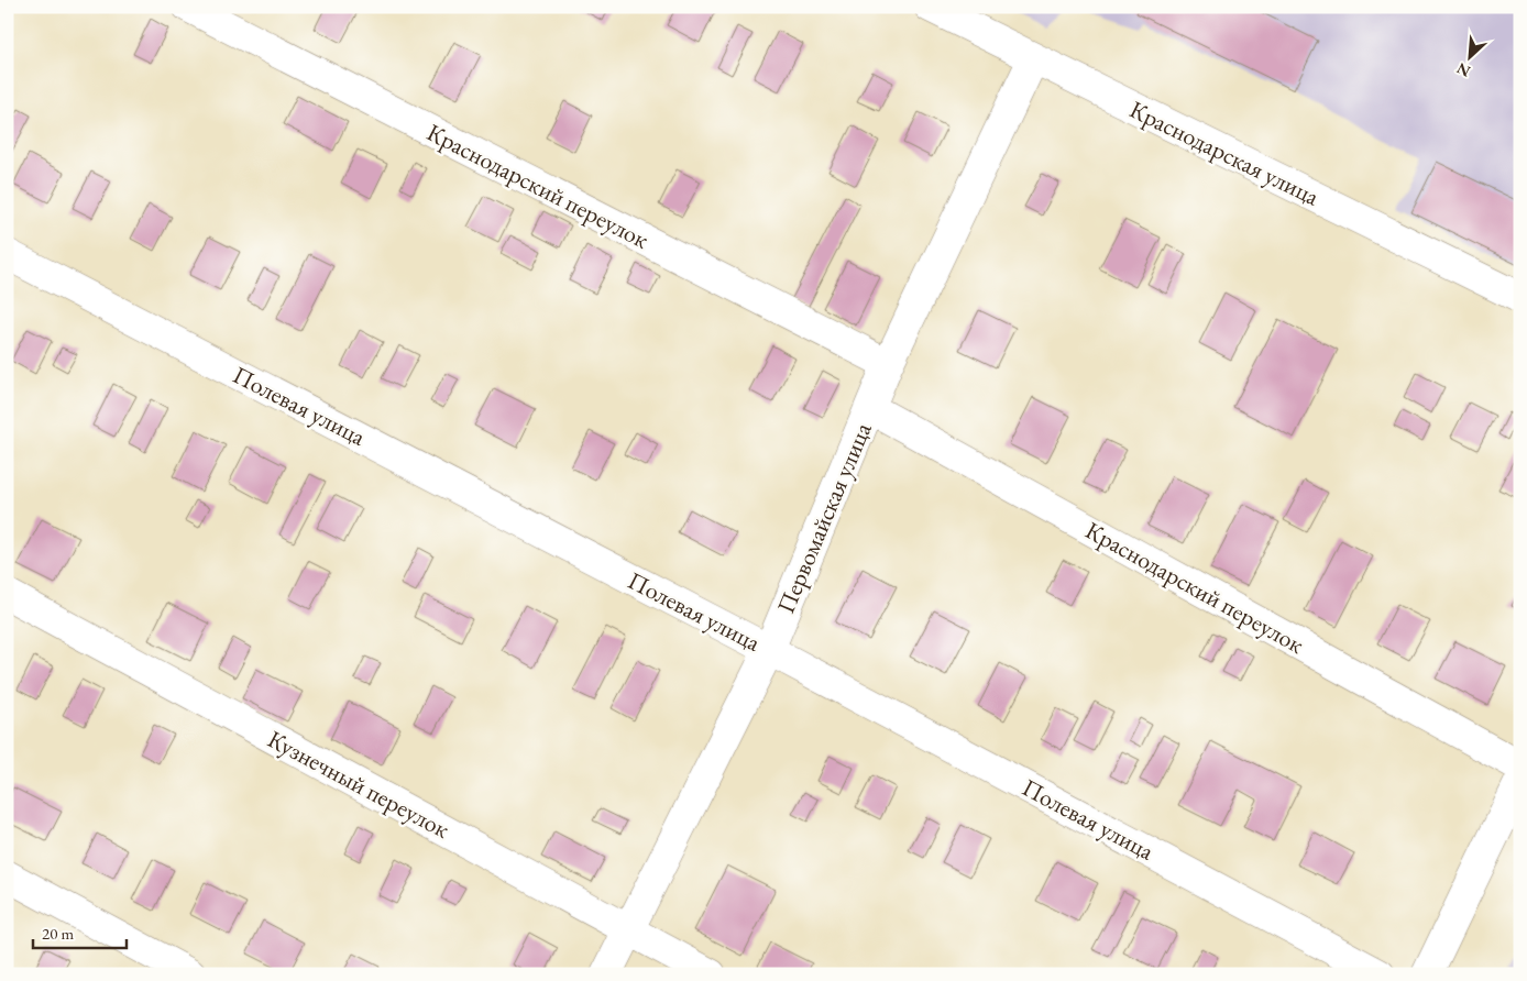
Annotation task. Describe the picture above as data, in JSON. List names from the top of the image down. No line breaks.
{"streets":{"street":["Краснодарская улица","Краснодарский переулок","Полевая улица","Первомайская улица","Кузнечный переулок"]},"crossings":[["Краснодарская улица","Первомайская улица"],["Краснодарский переулок","Первомайская улица"],["Полевая улица","Первомайская улица"],["Первомайская улица","Кузнечный переулок"]],"scale_bar":"20 m","north":"bottom left"}
